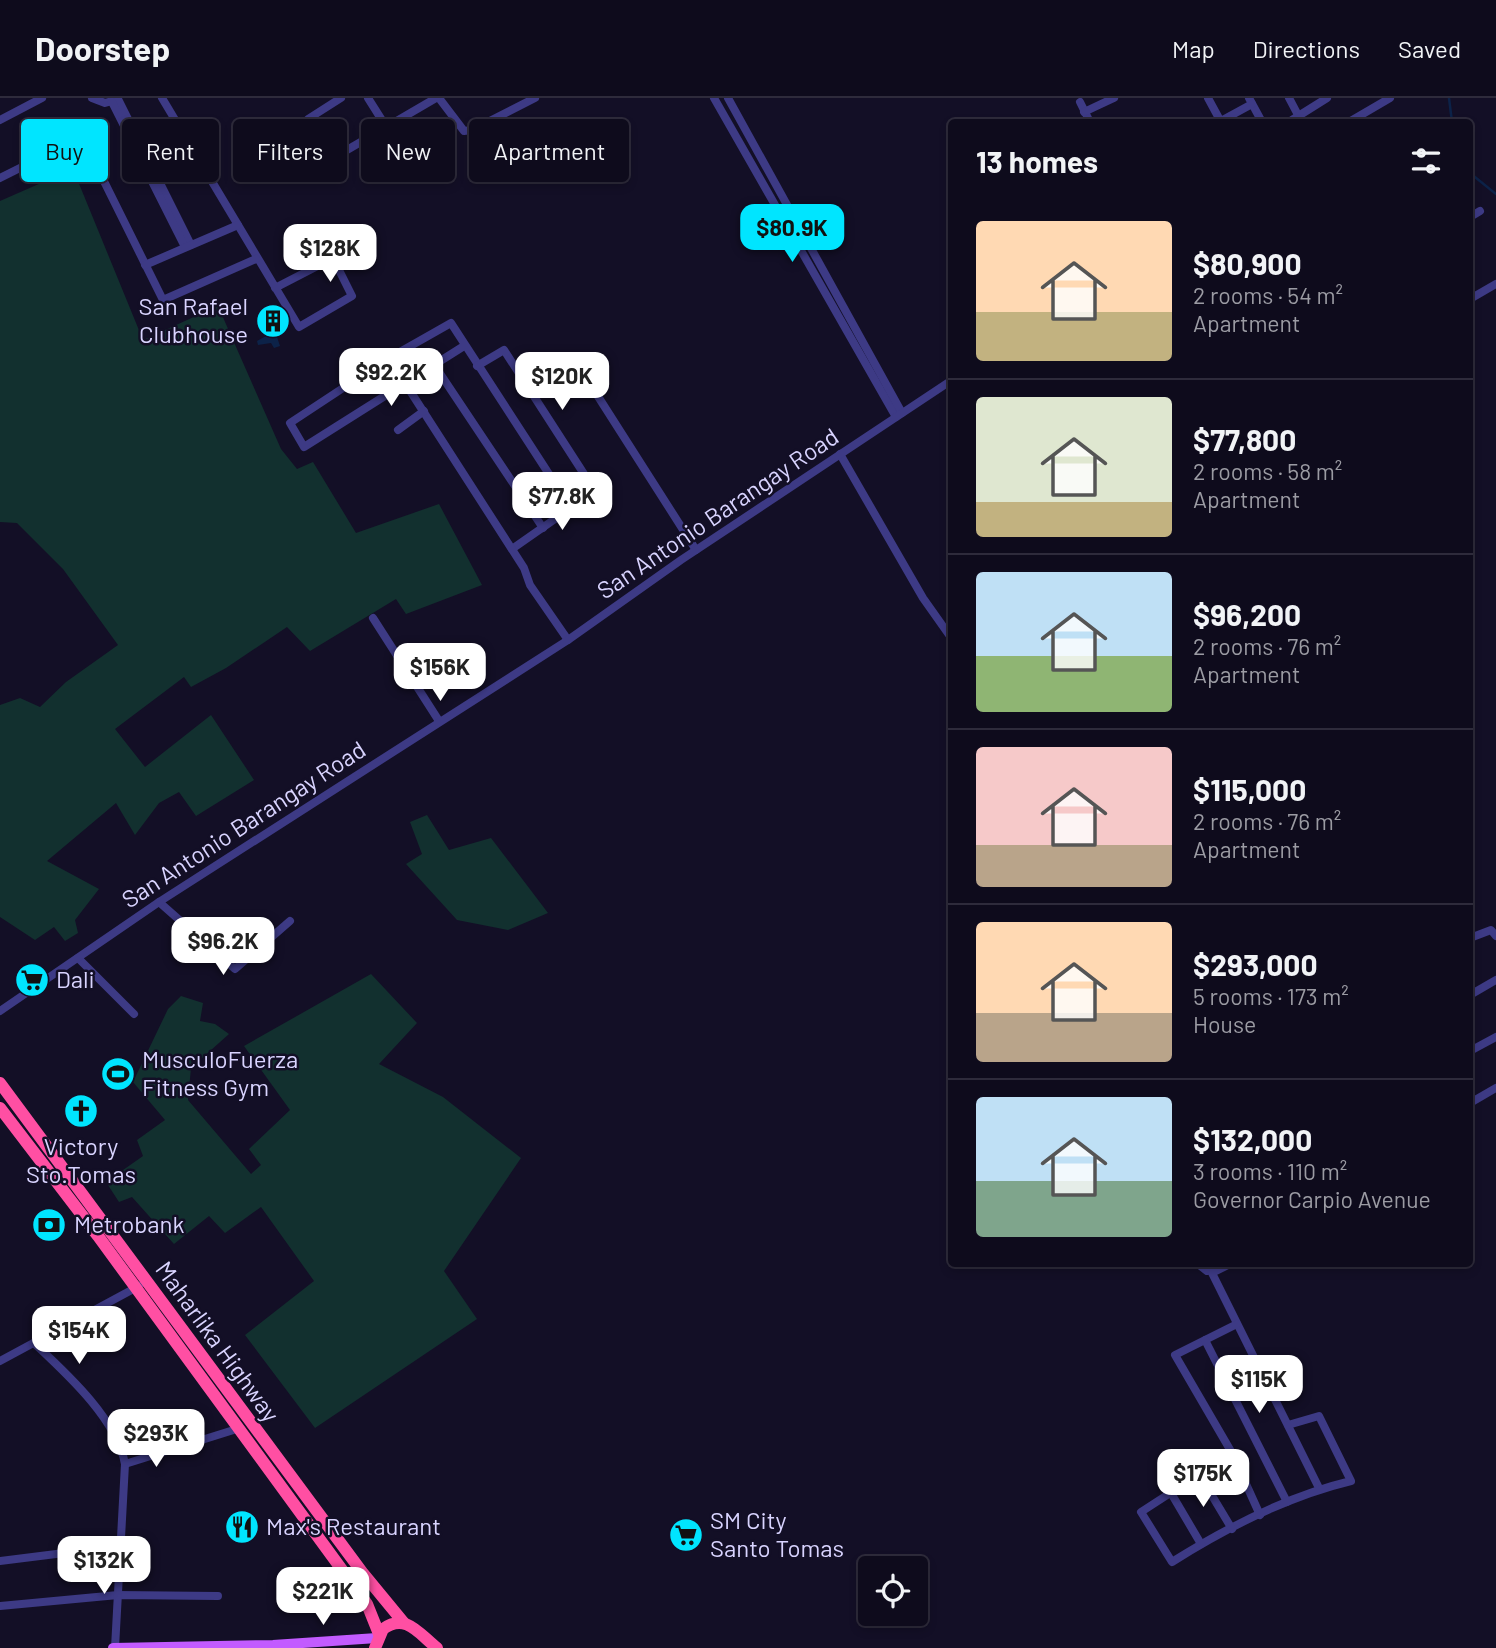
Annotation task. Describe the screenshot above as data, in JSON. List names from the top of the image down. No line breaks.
{"streets":{"highway":["Maharlika Highway"],"street":["San Antonio Barangay Road"]},"places":{"building":["San Rafael Clubhouse"],"supermarket":["Dali","SM City Santo Tomas"],"sports":["MusculoFuerza Fitness Gym"],"church":["Victory Sto.Tomas"],"bank":["Metrobank"],"restaurant":["Max's Restaurant"]},"page":{"header":"Doorstep","nav":["Map","Directions","Saved"],"chip":["Buy","Rent","Filters","New","Apartment"],"heading":"13 homes","list":[{"name":"$80,900","note":"2 rooms · 54 m² · Apartment"},{"name":"$77,800","note":"2 rooms · 58 m² · Apartment"},{"name":"$96,200","note":"2 rooms · 76 m² · Apartment"},{"name":"$115,000","note":"2 rooms · 76 m² · Apartment"},{"name":"$293,000","note":"5 rooms · 173 m² · House"},{"name":"$132,000","note":"3 rooms · 110 m² · Governor Carpio Avenue"}],"price":["$80.9K","$128K","$92.2K","$120K","$77.8K","$156K","$96.2K","$154K","$115K","$293K","$175K","$132K","$221K"]}}
